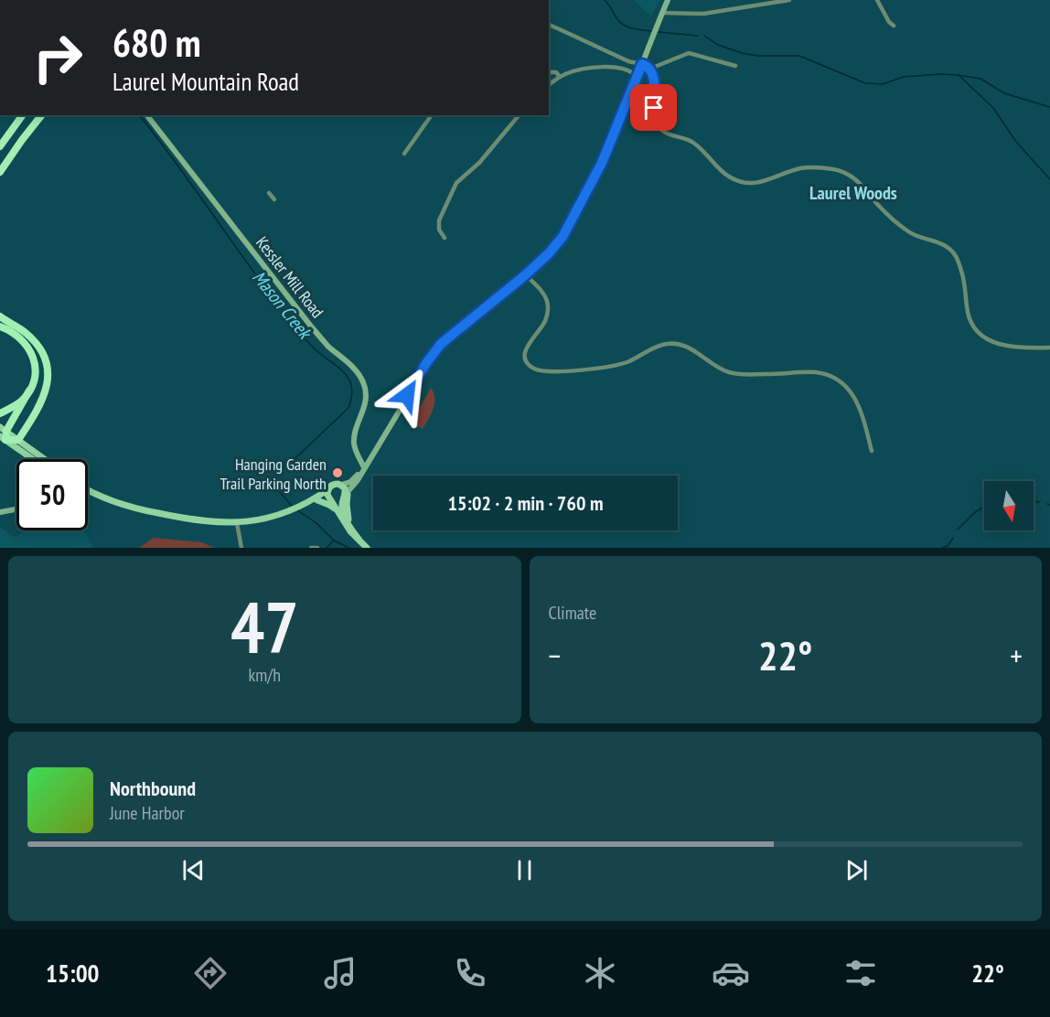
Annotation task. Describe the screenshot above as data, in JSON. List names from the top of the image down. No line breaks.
{"streets":{"main road":["Kessler Mill Road"]},"districts":["Laurel Woods"],"water":["Mason Creek"],"places":["Hanging Garden Trail Parking North"],"north":"bottom","page":{"turn":["680 m","Laurel Mountain Road"],"limit":"50","trip":"15:02 · 2 min · 760 m","tile":[["47","km/h"],"Climate"],"heat":["−","22°","+"],"song":["Northbound","June Harbor"],"tabs":["15:00","22°"]}}
